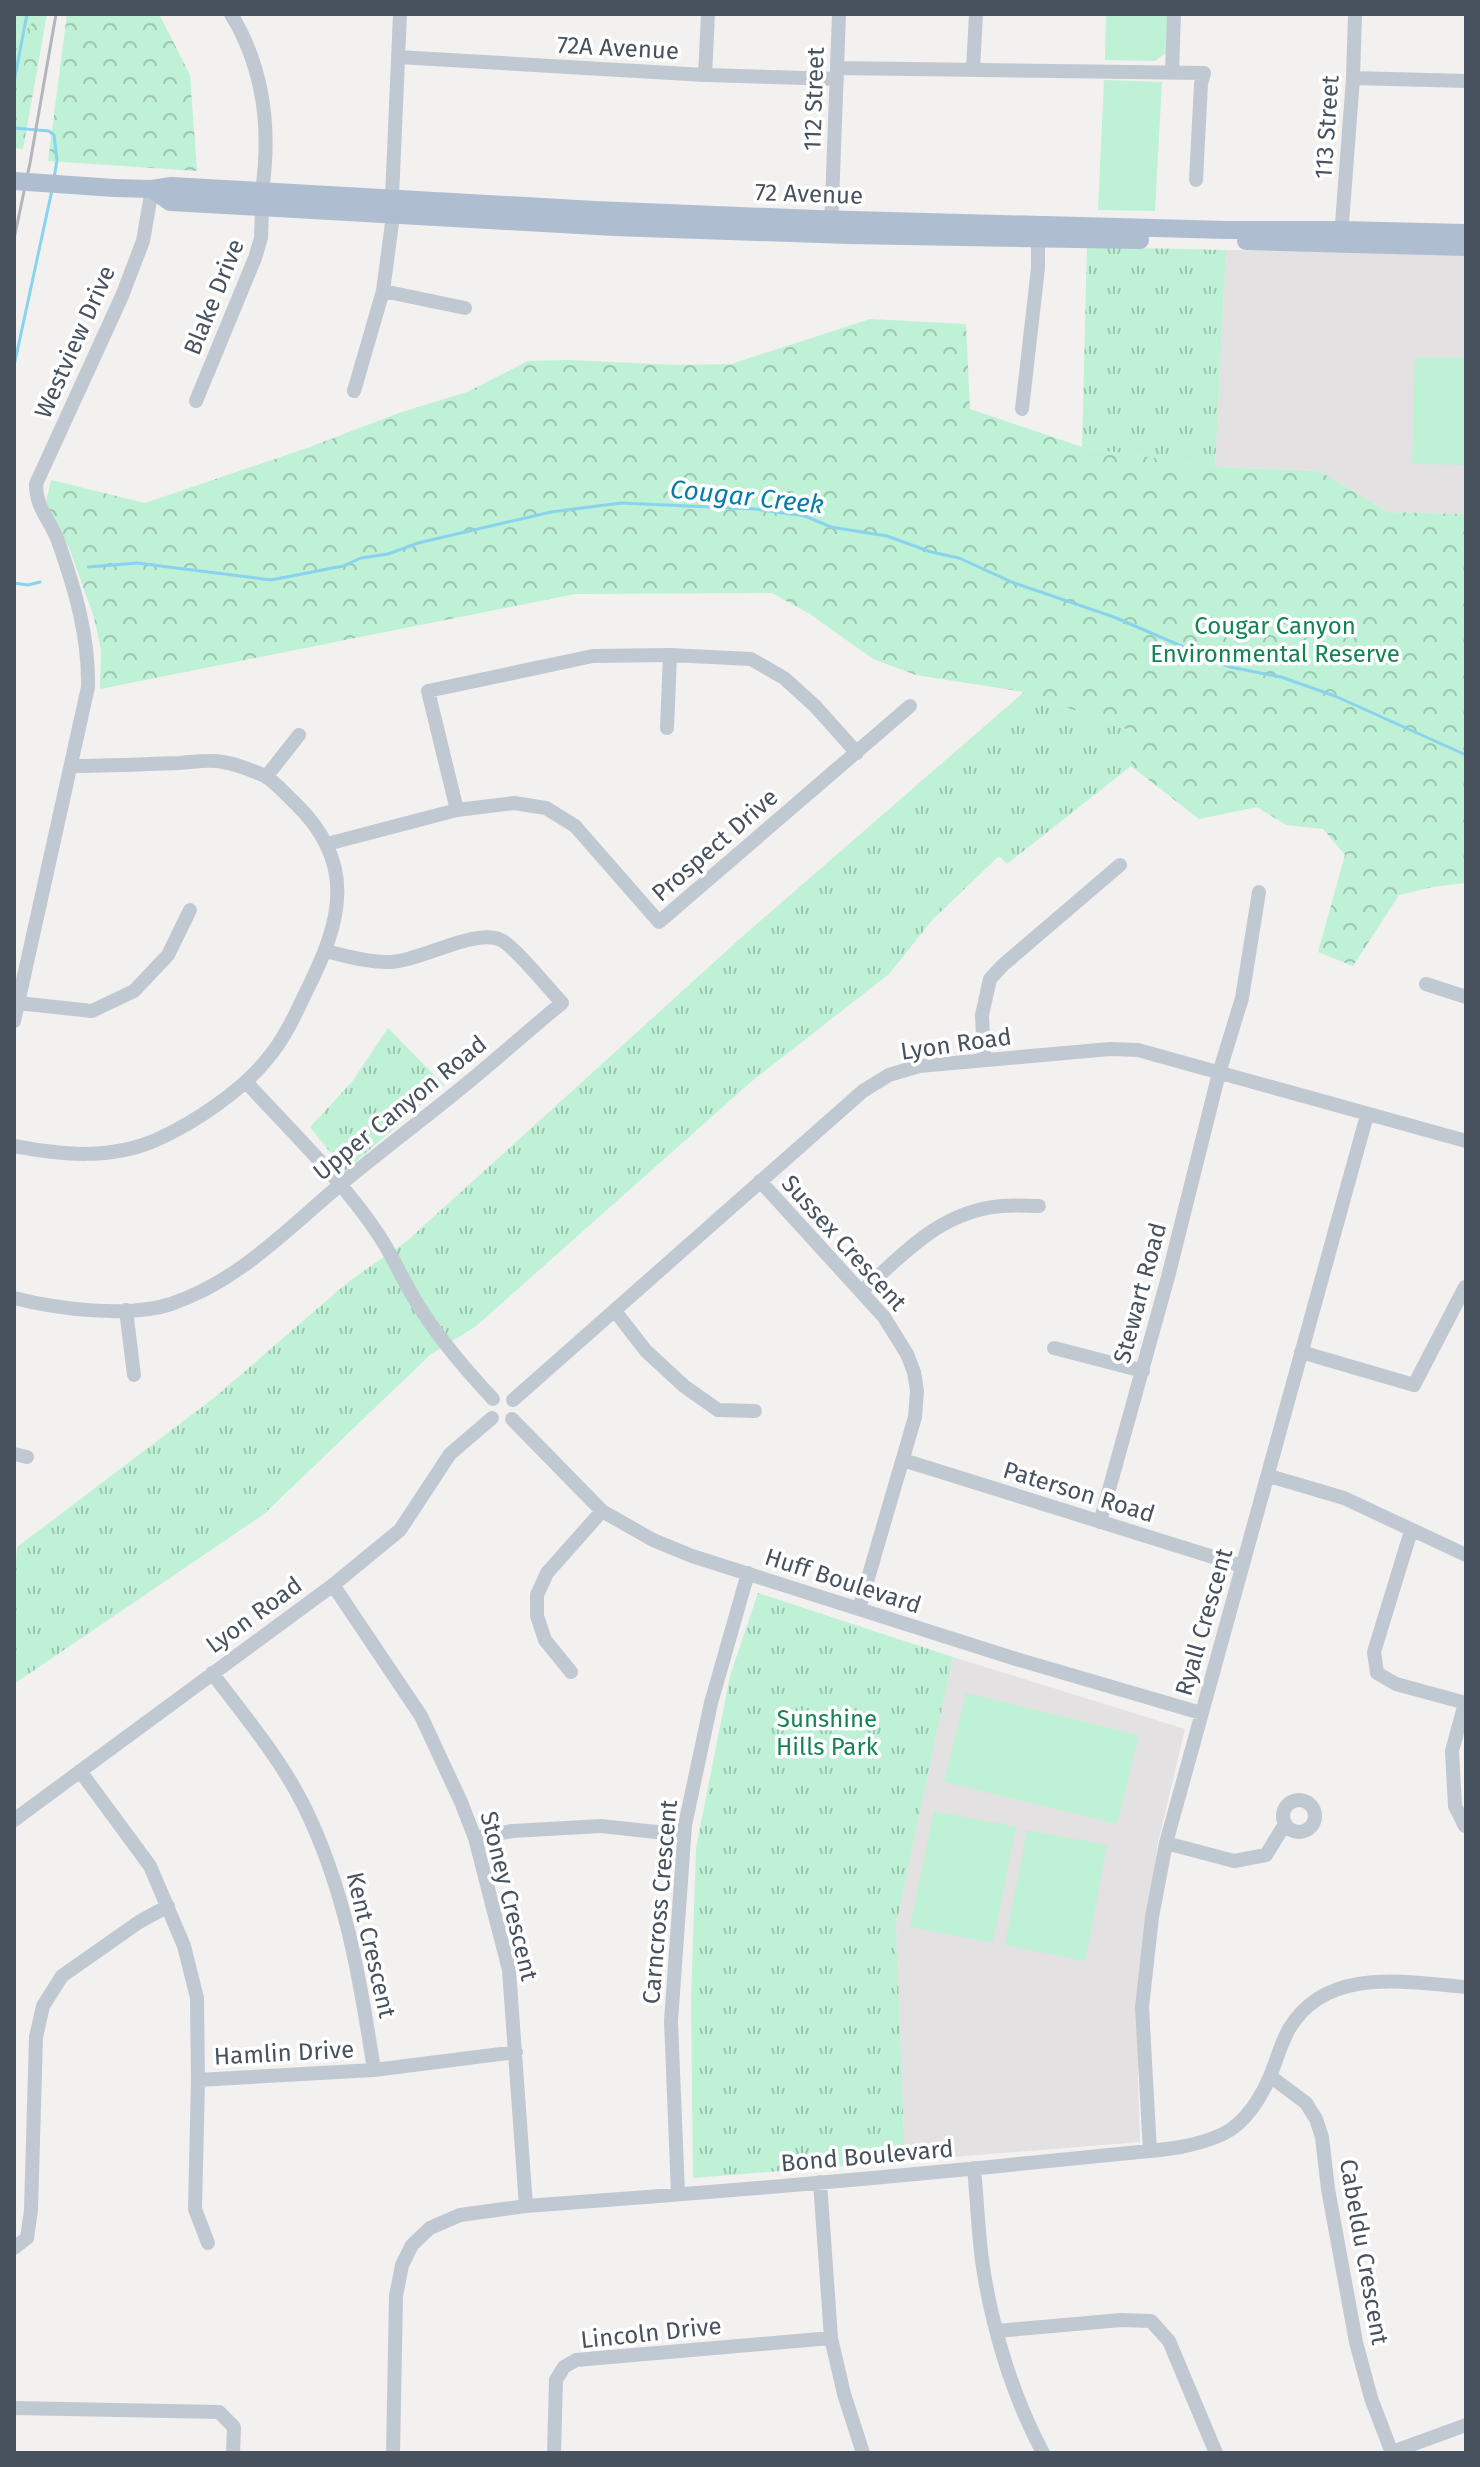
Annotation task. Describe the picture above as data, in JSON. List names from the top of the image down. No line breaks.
{"streets":{"main road":["72 Avenue"],"street":["72A Avenue","112 Street","113 Street","Blake Drive","Westview Drive","Prospect Drive","Lyon Road","Upper Canyon Road","Sussex Crescent","Stewart Road","Paterson Road","Huff Boulevard","Ryall Crescent","Stoney Crescent","Carncross Crescent","Kent Crescent","Hamlin Drive","Bond Boulevard","Cabeldu Crescent","Lincoln Drive"]},"crossings":[["72A Avenue","112 Street"],["112 Street","72 Avenue"],["113 Street","72 Avenue"],["72 Avenue","Blake Drive"],["72 Avenue","Westview Drive"],["Lyon Road","Sussex Crescent"],["Lyon Road","Stewart Road"],["Lyon Road","Huff Boulevard"],["Lyon Road","Ryall Crescent"],["Lyon Road","Stoney Crescent"],["Lyon Road","Kent Crescent"],["Sussex Crescent","Paterson Road"],["Sussex Crescent","Huff Boulevard"],["Stewart Road","Paterson Road"],["Paterson Road","Ryall Crescent"],["Huff Boulevard","Ryall Crescent"],["Huff Boulevard","Carncross Crescent"],["Ryall Crescent","Bond Boulevard"],["Stoney Crescent","Hamlin Drive"],["Stoney Crescent","Bond Boulevard"],["Carncross Crescent","Bond Boulevard"],["Kent Crescent","Hamlin Drive"],["Bond Boulevard","Cabeldu Crescent"]],"water":["Cougar Creek"],"parks":["Cougar Canyon Environmental Reserve","Sunshine Hills Park"]}
